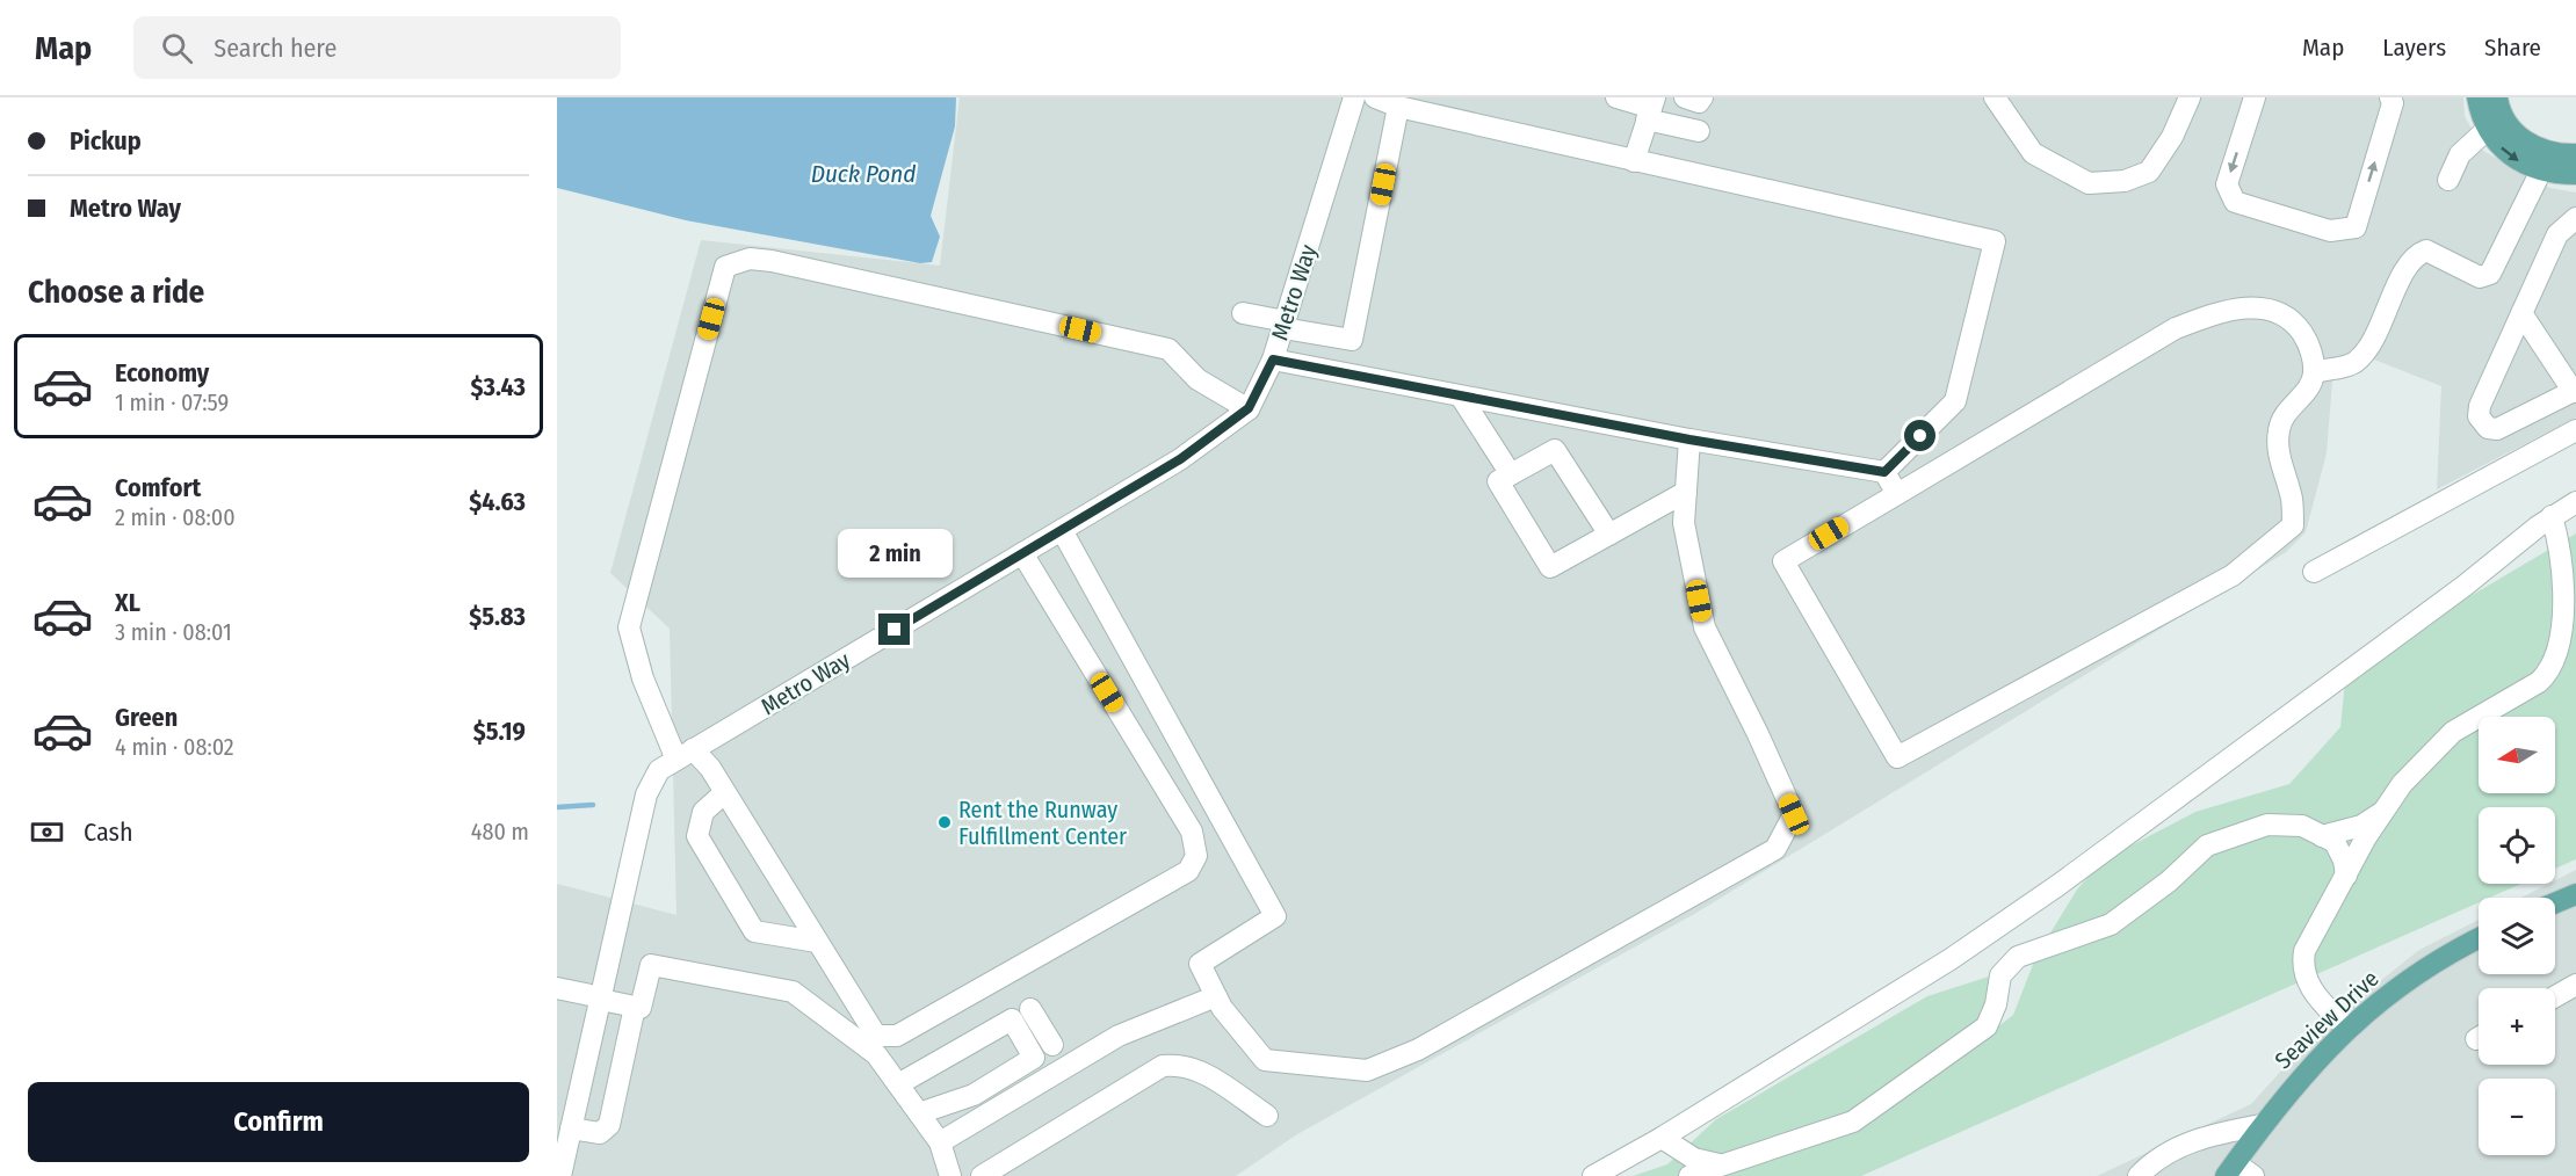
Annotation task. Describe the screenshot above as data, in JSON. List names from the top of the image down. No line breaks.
{"streets":{"main road":["Seaview Drive"],"street":["Metro Way"]},"water":["Duck Pond"],"places":["Rent the Runway Fulfillment Center"],"north":"left","page":{"header":"Map","search":"Search here","nav":["Map","Layers","Share"],"banner":["Pickup","Metro Way"],"heading":"Choose a ride","list":[{"name":"Economy","note":"1 min · 07:59","value":"$3.43"},{"name":"Comfort","note":"2 min · 08:00","value":"$4.63"},{"name":"XL","note":"3 min · 08:01","value":"$5.83"},{"name":"Green","note":"4 min · 08:02","value":"$5.19"}],"bubble":"2 min","map_buttons":["+","−"],"pay":["Cash","480 m"],"buttons":"Confirm"}}
